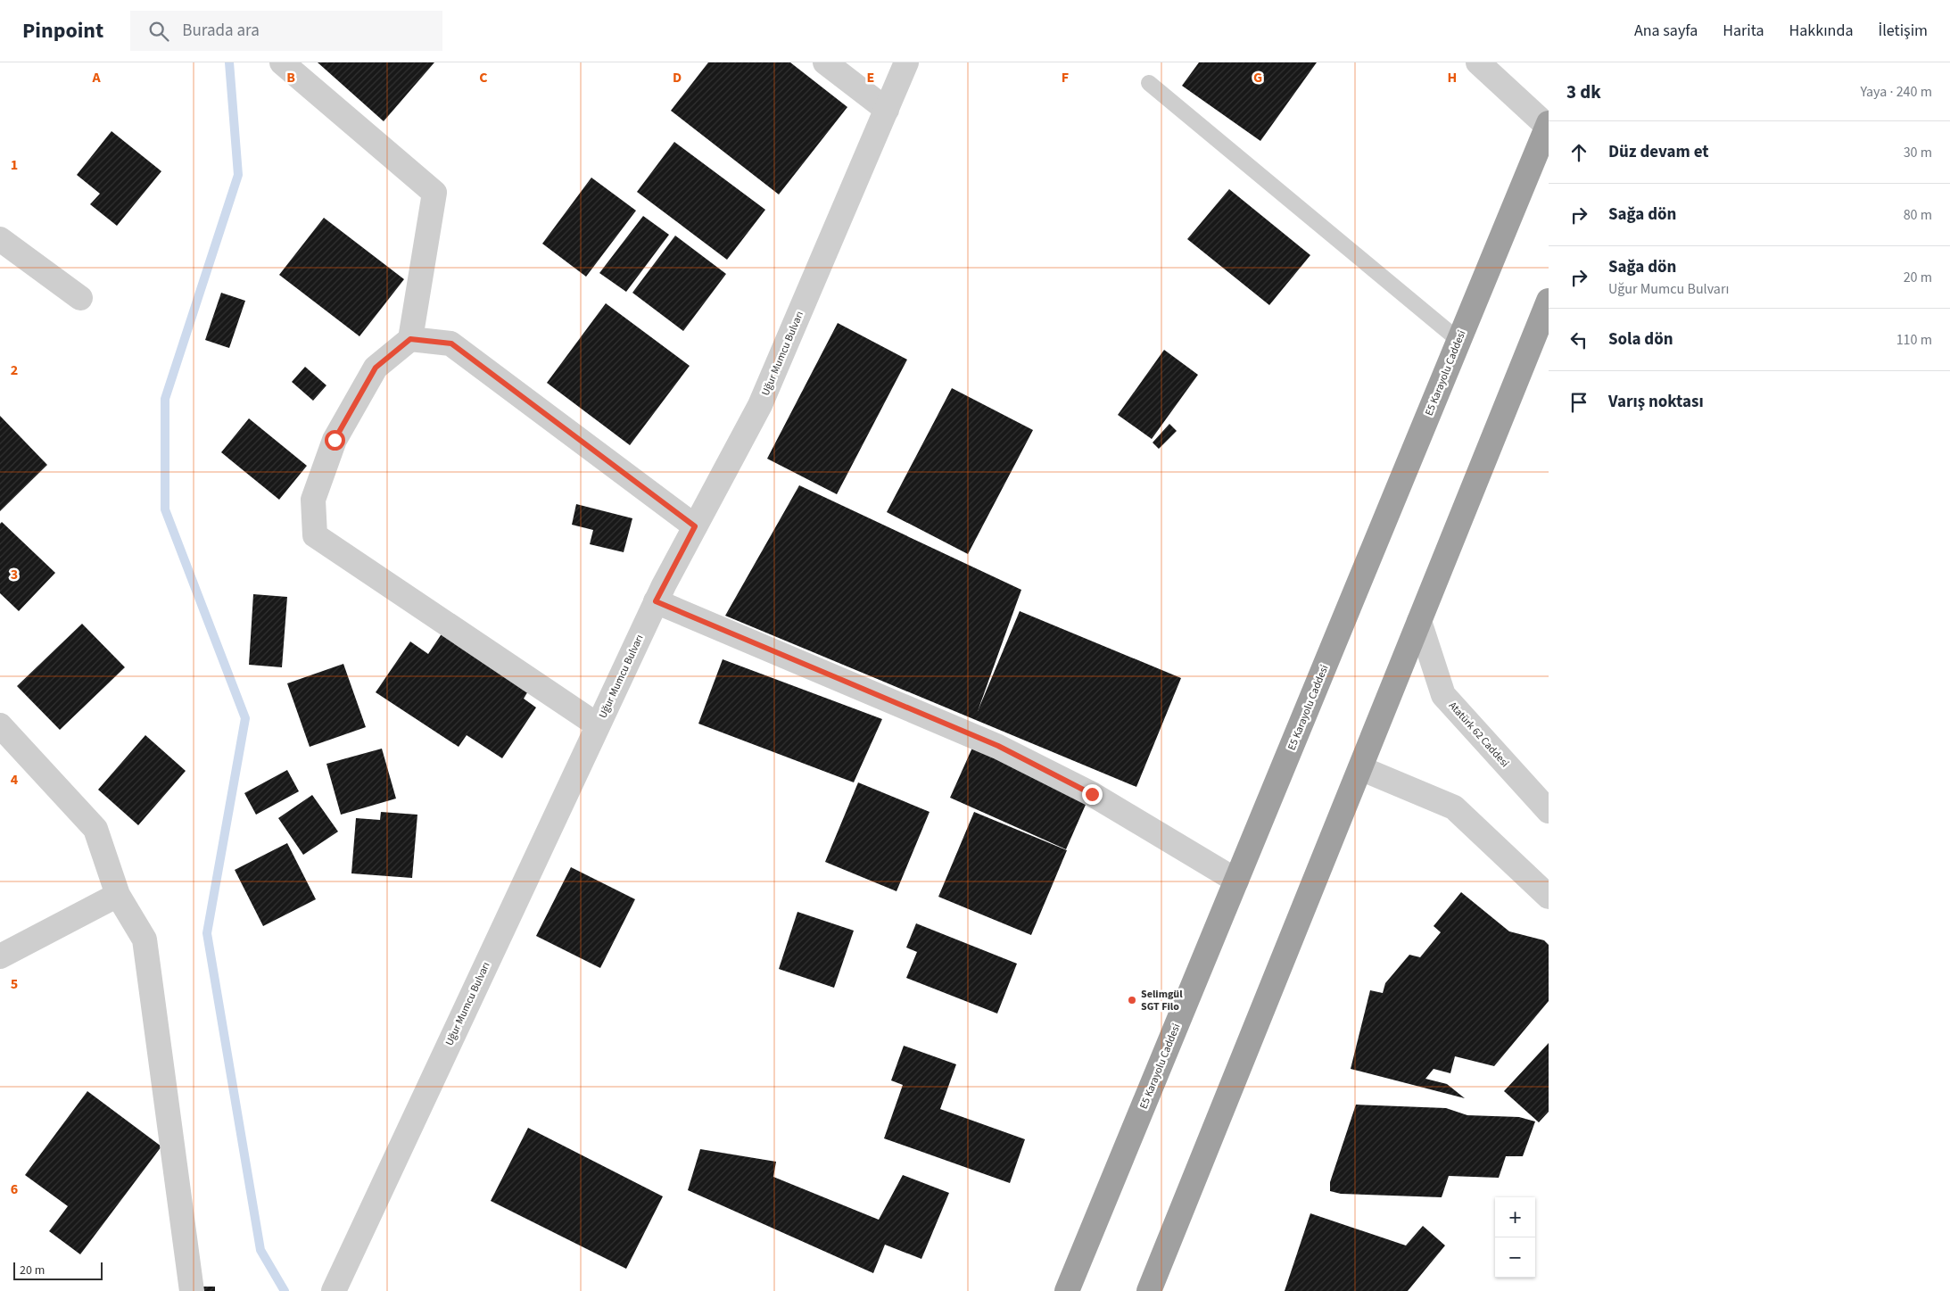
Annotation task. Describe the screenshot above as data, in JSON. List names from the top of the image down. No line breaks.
{"streets":{"highway":["E5 Karayolu Caddesi"],"street":["Uğur Mumcu Bulvarı","Atatürk 62 Caddesi"]},"places":["Selimgül SGT Filo"],"scale_bar":"20 m","page":{"header":"Pinpoint","search":"Burada ara","nav":["Ana sayfa","Harita","Hakkında","İletişim"],"heading":["3 dk","Yaya · 240 m"],"list":[["Düz devam et","30 m"],["Sağa dön","80 m"],["Sağa dön","Uğur Mumcu Bulvarı","20 m"],["Sola dön","110 m"],"Varış noktası"],"map_buttons":["+","−"],"scale":"20 m"},"grid":{"columns":["A","B","C","D","E","F","G","H"],"rows":["1","2","3","4","5","6"]}}
